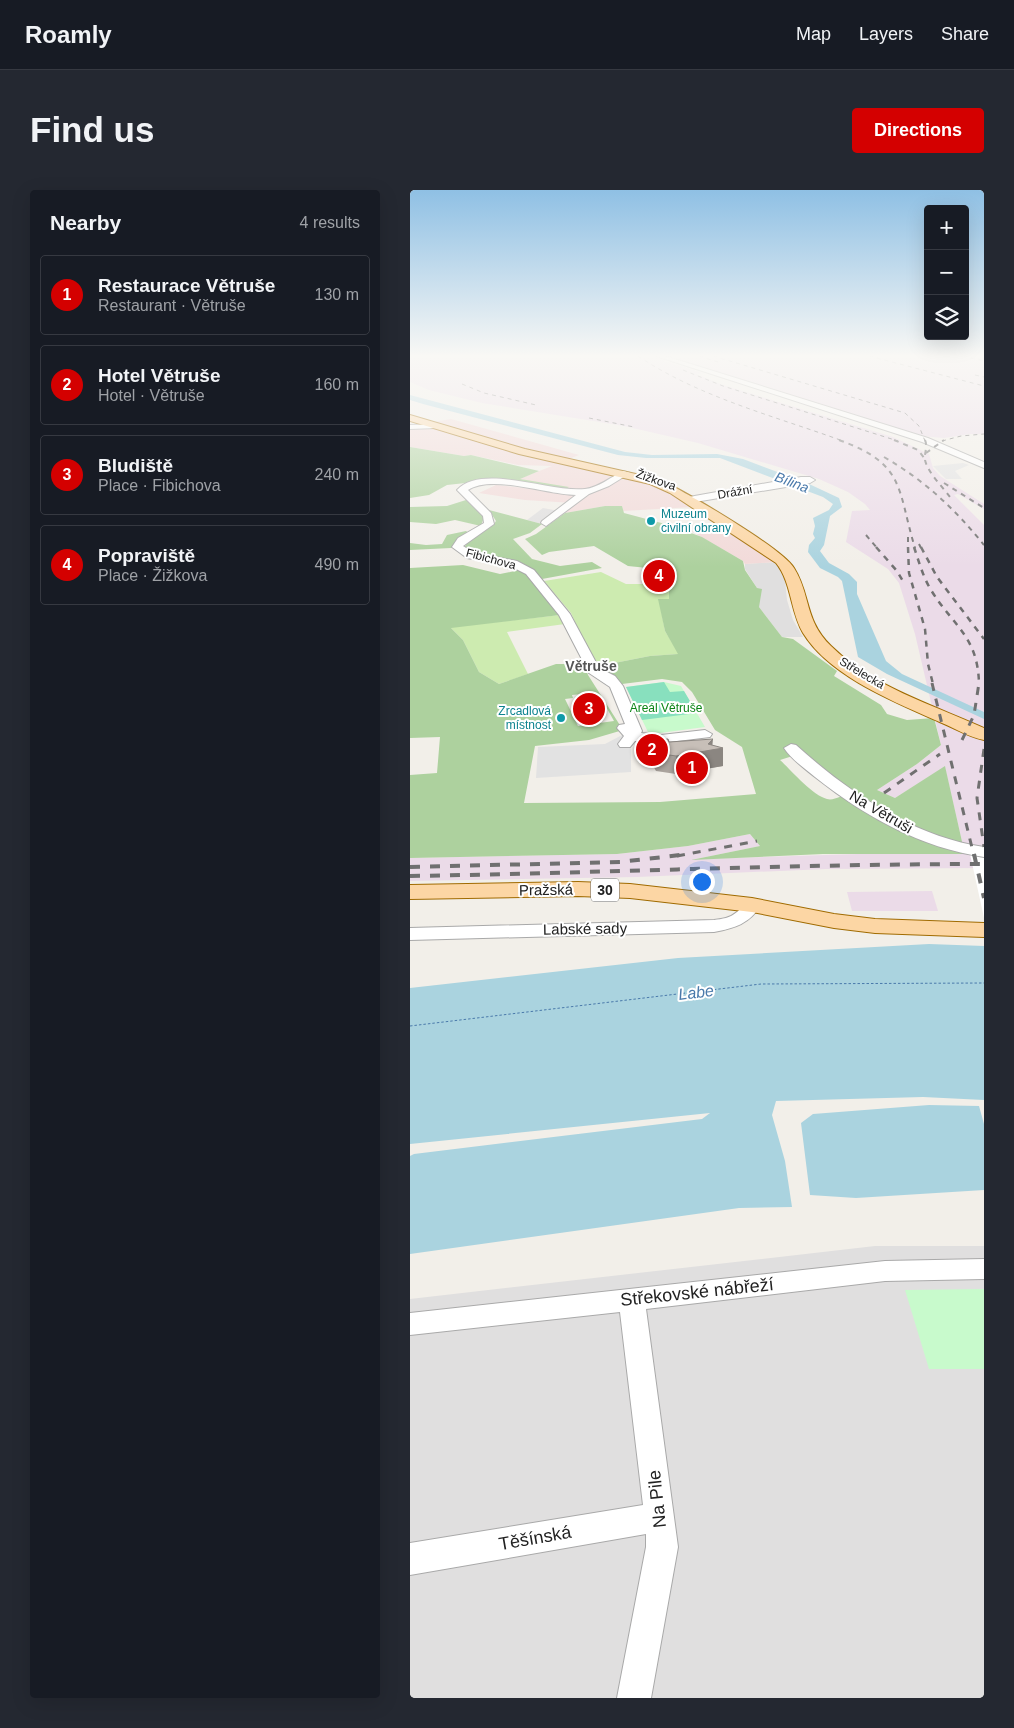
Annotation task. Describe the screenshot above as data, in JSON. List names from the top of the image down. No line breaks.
{"streets":{"main road":["Žižkova","Střelecká","Pražská","30"],"street":["Drážní","Fibichova","Na Větruši","Labské sady","Střekovské nábřeží","Na Pile","Těšínská"]},"crossings":[["Žižkova","Drážní"],["Žižkova","Střelecká"],["Pražská","Labské sady"],["Střekovské nábřeží","Na Pile"],["Na Pile","Těšínská"]],"districts":["Větruše"],"water":["Bílina","Labe"],"parks":["Areál Větruše"],"places":["Muzeum civilní obrany","Zrcadlová místnost"],"page":{"header":"Roamly","nav":["Map","Layers","Share"],"buttons":"Directions","title":"Find us","heading":["Nearby","4 results"],"map_buttons":["+","−"],"list":[{"mark":"1","name":"Restaurace Větruše","note":"Restaurant · Větruše","value":"130 m"},{"mark":"2","name":"Hotel Větruše","note":"Hotel · Větruše","value":"160 m"},{"mark":"3","name":"Bludiště","note":"Place · Fibichova","value":"240 m"},{"mark":"4","name":"Popraviště","note":"Place · Žižkova","value":"490 m"}],"pins":["4","3","2","1"]}}
